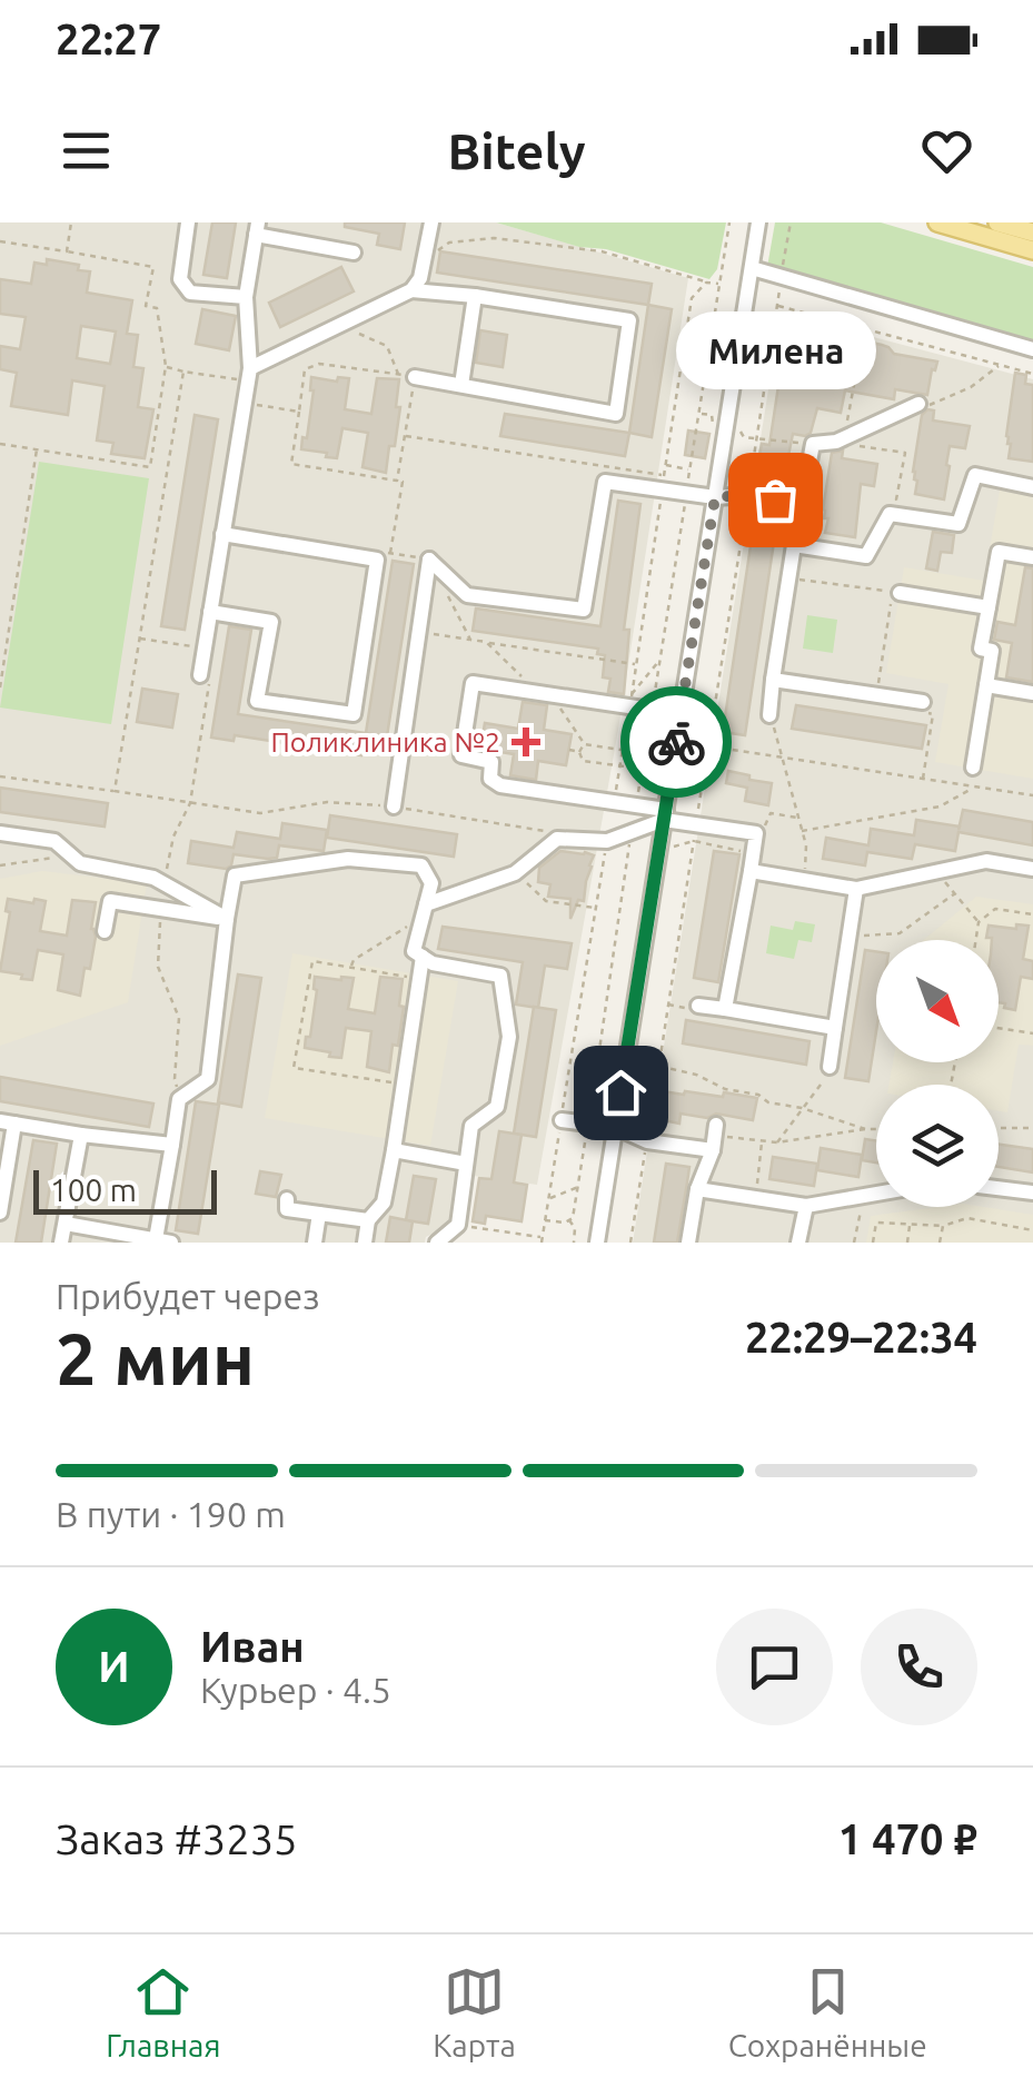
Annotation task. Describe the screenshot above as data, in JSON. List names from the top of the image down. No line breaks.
{"places":{"other":["Милена"],"health":["Поликлиника №2"]},"scale_bar":"100 m","north":"bottom right","page":{"status":"22:27","header":"Bitely","bubble":"Милена","scale":"100 m","heading":["2 мин","Прибудет через","22:29–22:34"],"panel":["Иван","Курьер · 4.5","Заказ #3235","1 470 ₽"],"bar":"В пути · 190 m","round":"И","tabs":["Главная","Карта","Сохранённые"]}}
